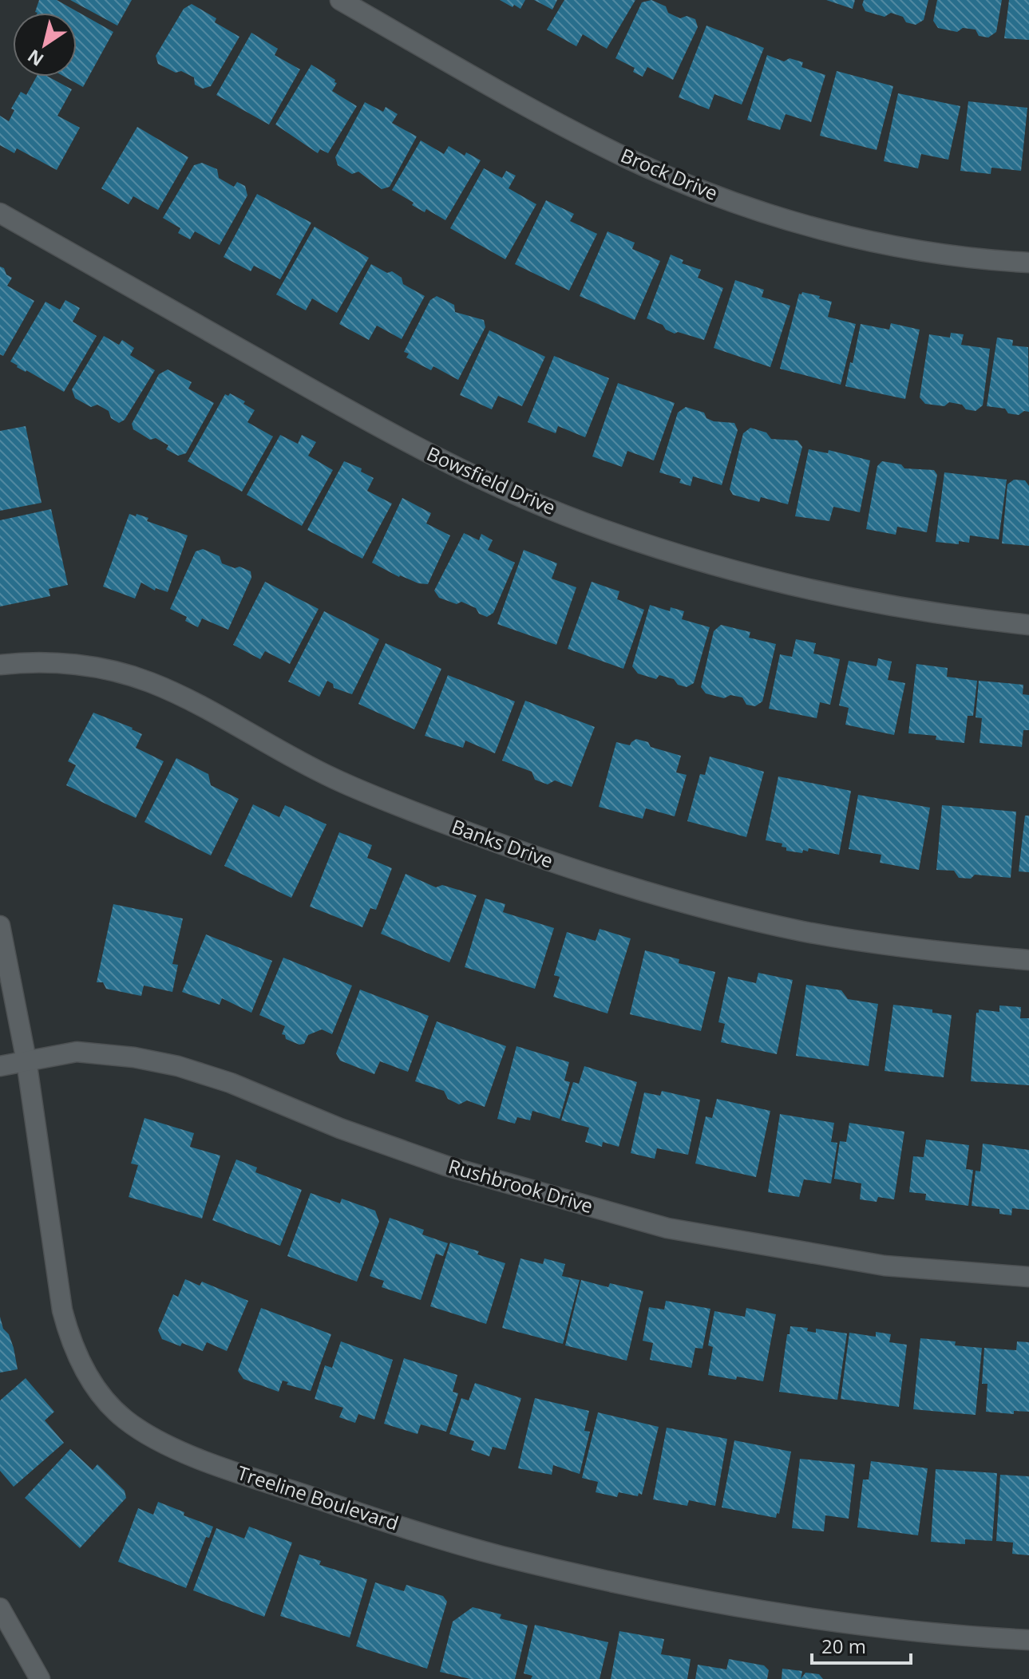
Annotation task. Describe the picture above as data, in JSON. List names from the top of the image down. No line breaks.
{"streets":{"street":["Brock Drive","Bowsfield Drive","Banks Drive","Rushbrook Drive","Treeline Boulevard"]},"crossings":[["Rushbrook Drive","Treeline Boulevard"]],"scale_bar":"20 m","north":"bottom left"}
